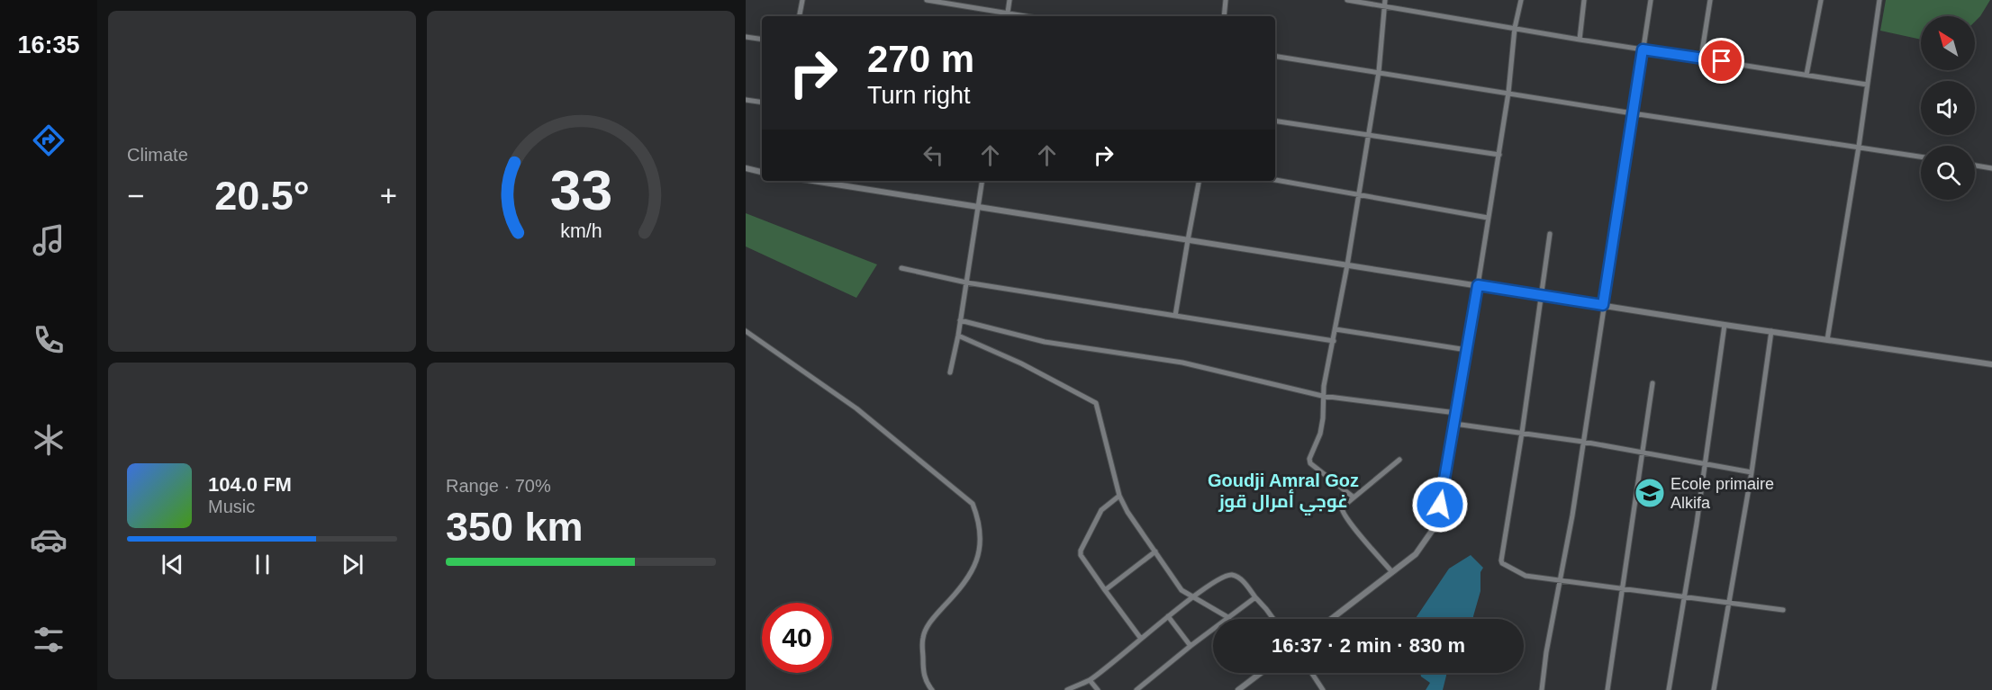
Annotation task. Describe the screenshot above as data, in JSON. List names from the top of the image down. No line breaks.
{"districts":["Goudji Amral Goz غوجي أمرال قوز"],"places":{"school or university":["Ecole primaire Alkifa"]},"north":"top left","page":{"tabs":"16:35","tile":["Climate",["Range · 70%","350 km"]],"turn":["270 m","Turn right"],"heat":["−","20.5°","+"],"song":["104.0 FM","Music"],"limit":"40","trip":"16:37 · 2 min · 830 m","gauge":["33","km/h"]}}
